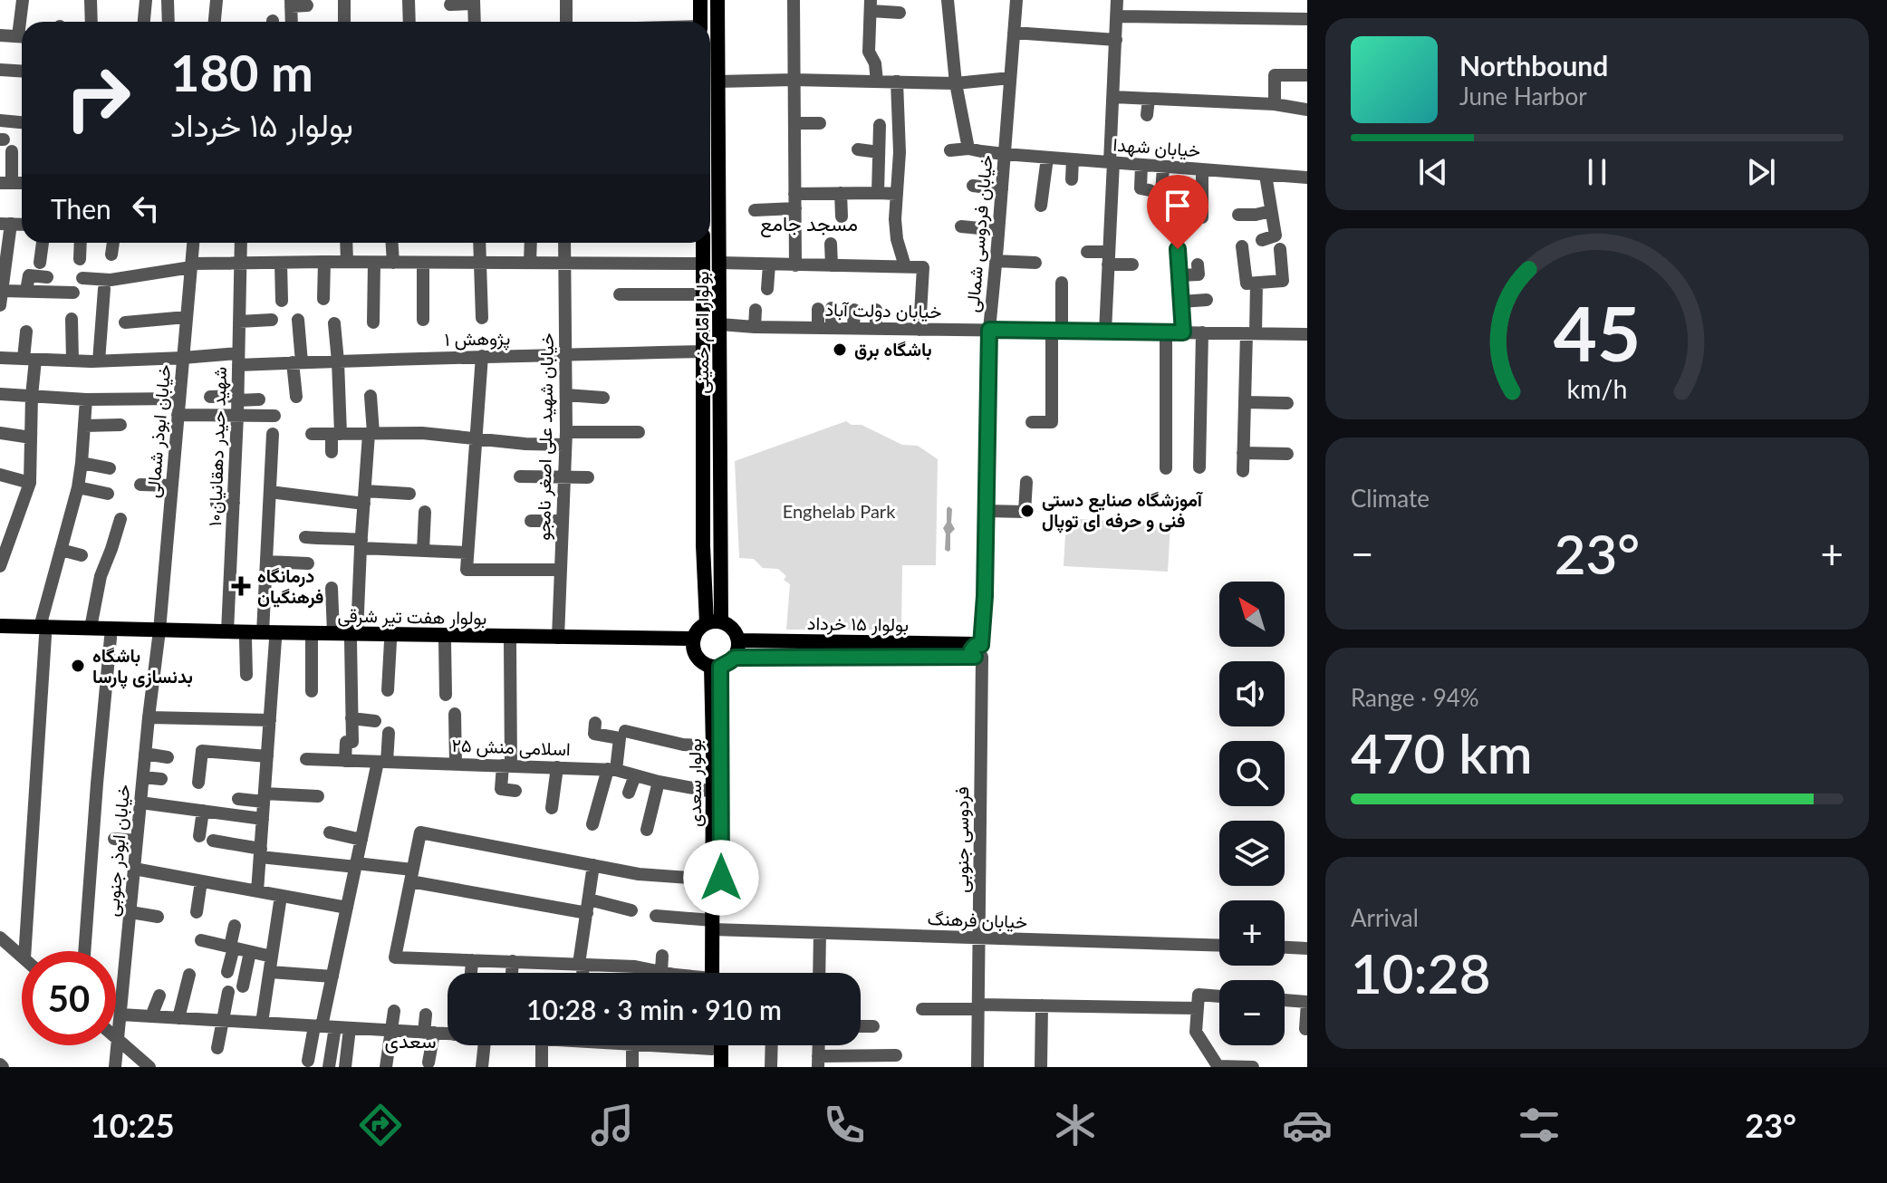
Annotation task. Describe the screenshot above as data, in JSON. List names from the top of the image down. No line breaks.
{"streets":{"main road":["بولوار امام خمینی","بولوار هفت تیر شرقی","بولوار ۱۵ خرداد","بولوار سعدی"],"street":["خیابان شهدا","خیابان فردوسی شمالی","خیابان دولت آباد","پژوهش ۱","خیابان ابوذر شمالی","خیابان شهید علی اصغر نامجو","شهید حیدر دهقانیان۱۰","اسلامی منش ۲۵","فردوسی جنوبی","خیابان ابوذر جنوبی","خیابان فرهنگ"]},"crossings":[["خیابان شهدا","خیابان فردوسی شمالی"],["خیابان فردوسی شمالی","خیابان دولت آباد"],["خیابان فردوسی شمالی","بولوار ۱۵ خرداد"],["خیابان فردوسی شمالی","فردوسی جنوبی"],["خیابان دولت آباد","بولوار امام خمینی"],["بولوار امام خمینی","پژوهش ۱"],["بولوار امام خمینی","بولوار هفت تیر شرقی"],["بولوار امام خمینی","بولوار ۱۵ خرداد"],["بولوار امام خمینی","بولوار سعدی"],["پژوهش ۱","خیابان ابوذر شمالی"],["پژوهش ۱","خیابان شهید علی اصغر نامجو"],["پژوهش ۱","شهید حیدر دهقانیان۱۰"],["خیابان ابوذر شمالی","بولوار هفت تیر شرقی"],["خیابان ابوذر شمالی","خیابان ابوذر جنوبی"],["خیابان شهید علی اصغر نامجو","بولوار هفت تیر شرقی"],["شهید حیدر دهقانیان۱۰","بولوار هفت تیر شرقی"],["بولوار هفت تیر شرقی","بولوار ۱۵ خرداد"],["بولوار هفت تیر شرقی","بولوار سعدی"],["بولوار هفت تیر شرقی","خیابان ابوذر جنوبی"],["بولوار ۱۵ خرداد","بولوار سعدی"],["بولوار ۱۵ خرداد","فردوسی جنوبی"],["اسلامی منش ۲۵","بولوار سعدی"],["بولوار سعدی","خیابان فرهنگ"],["فردوسی جنوبی","خیابان فرهنگ"]],"districts":["مسجد جامع","سعدی"],"parks":["Enghelab Park"],"places":{"other":["باشگاه برق","آموزشگاه صنایع دستی فنی و حرفه ای توپال","باشگاه بدنسازی پارسا"],"health":["درمانگاه فرهنگیان"]},"north":"top left","page":{"turn":["180 m","بولوار ۱۵ خرداد"],"song":["Northbound","June Harbor"],"then":"Then","tile":["Climate",["Range · 94%","470 km"],["Arrival","10:28"]],"heat":["−","23°","+"],"map_buttons":["+","−"],"limit":"50","trip":"10:28 · 3 min · 910 m","tabs":["10:25","23°"],"gauge":["45","km/h"]}}
